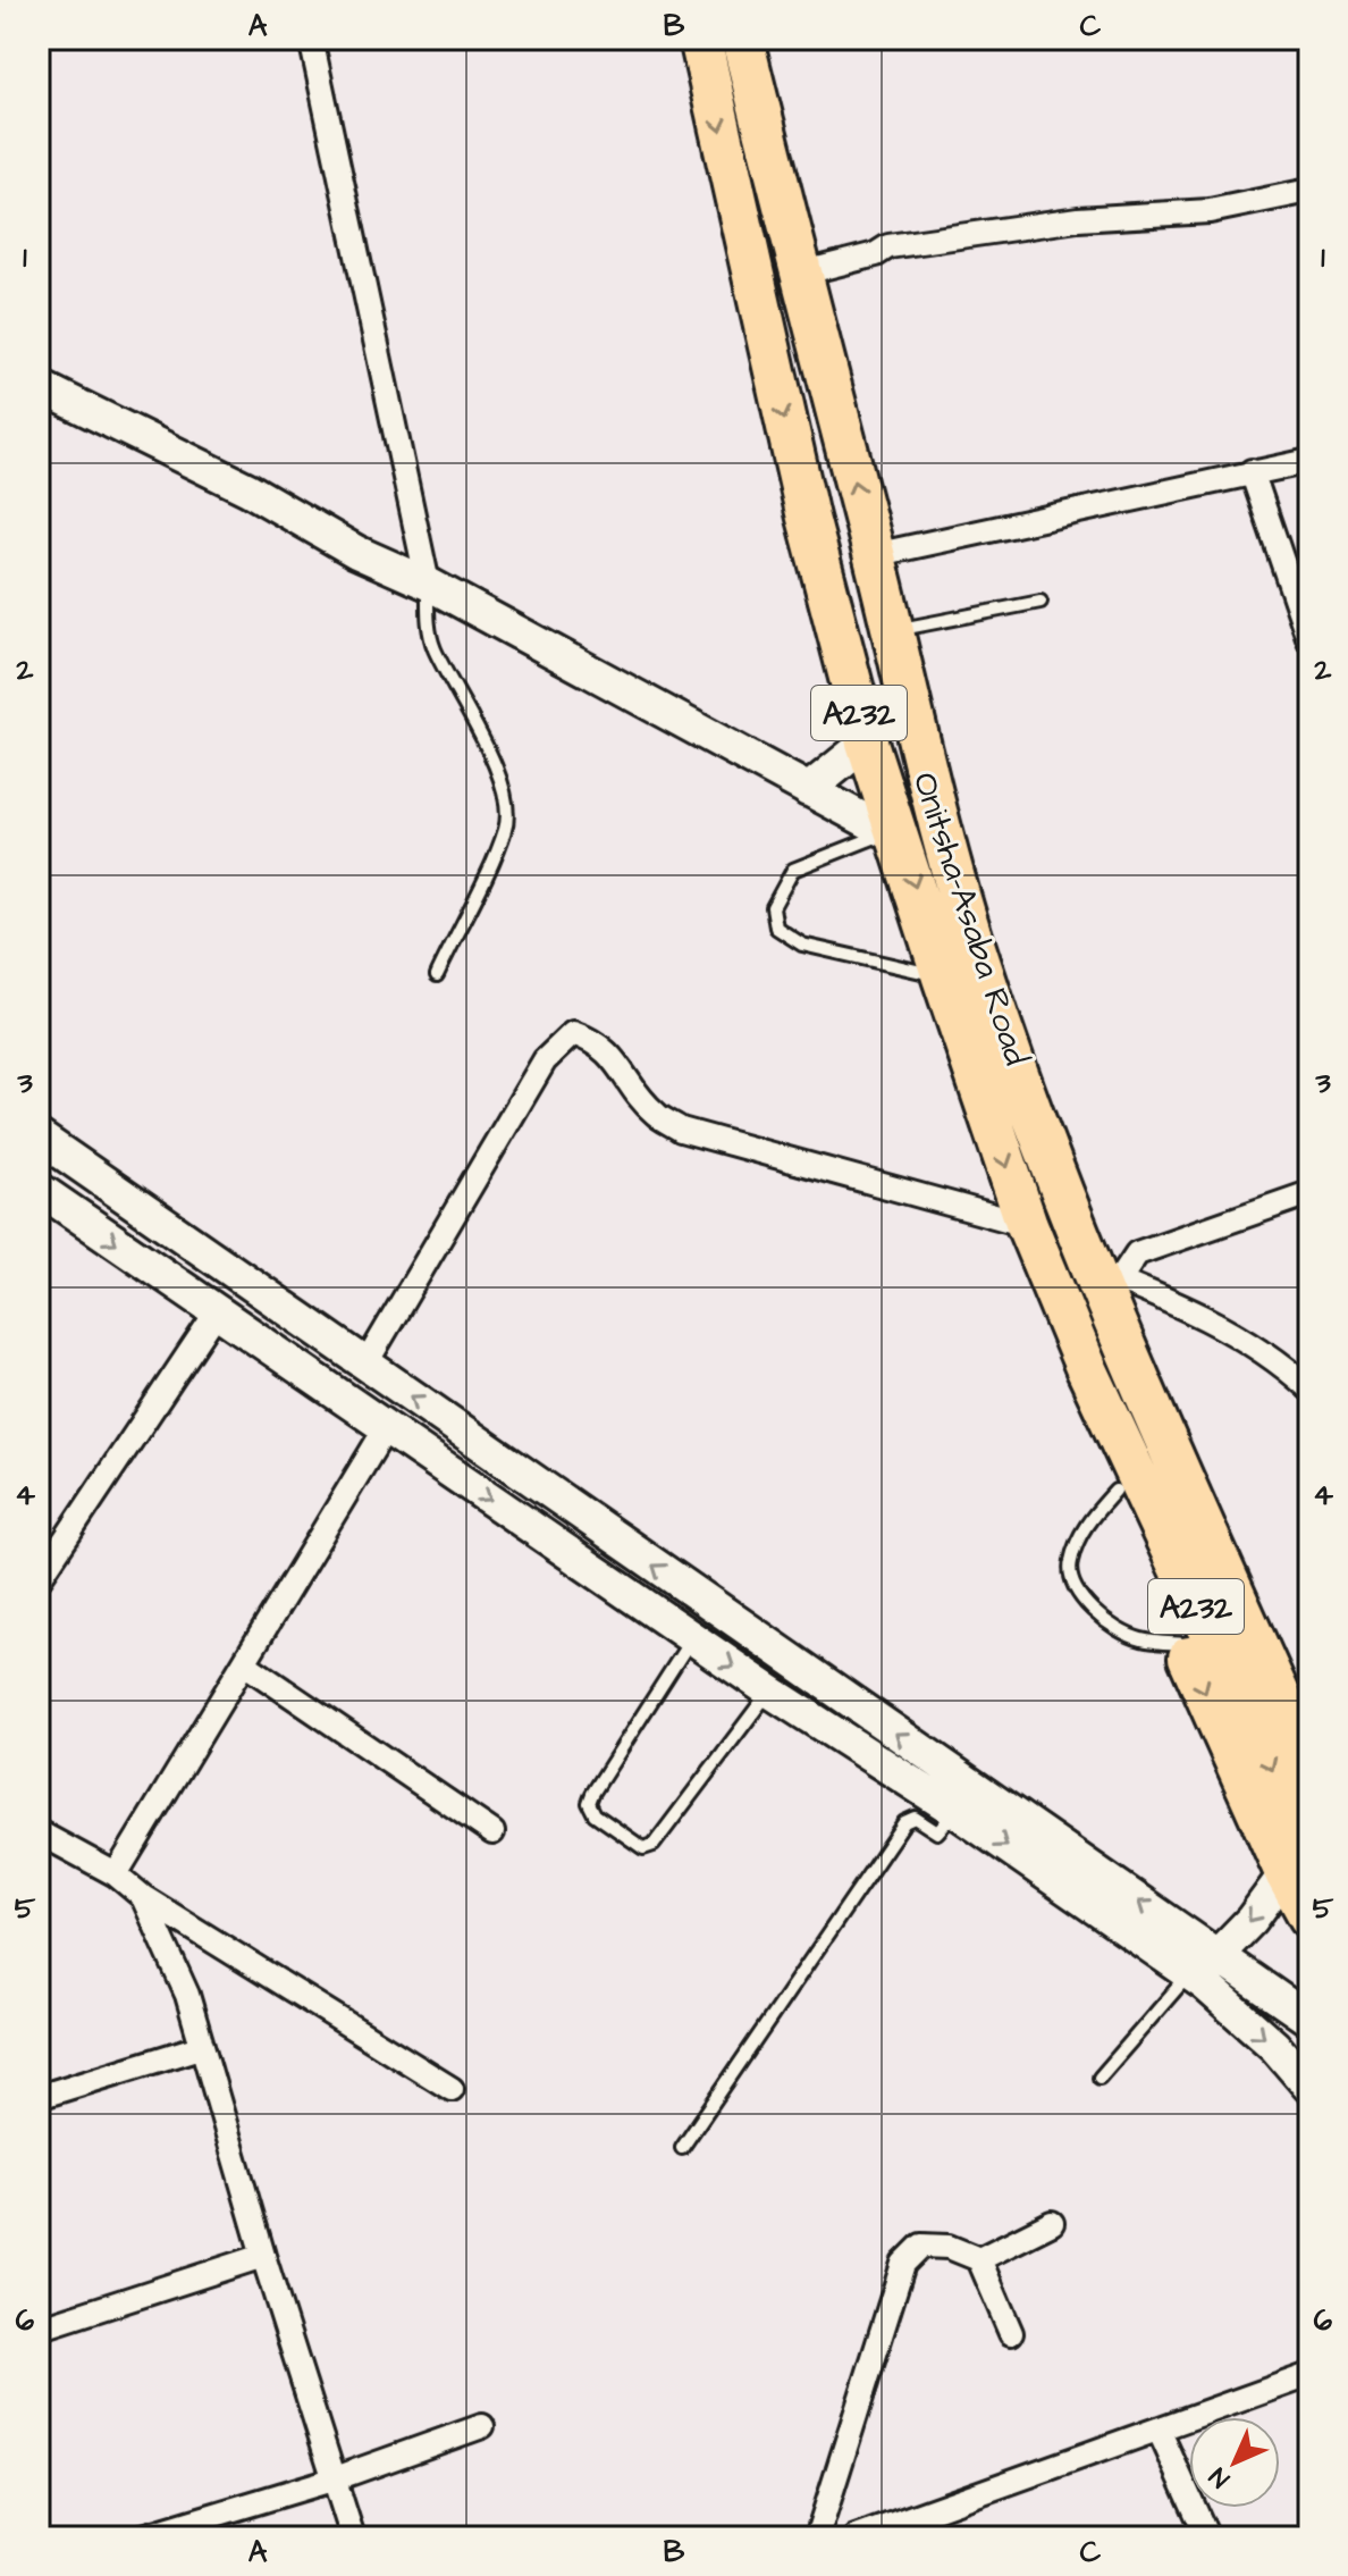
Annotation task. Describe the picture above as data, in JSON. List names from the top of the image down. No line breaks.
{"streets":{"highway":["A232","Onitsha-Asaba Road"]},"north":"bottom left","grid":{"columns":["A","B","C"],"rows":["1","2","3","4","5","6"]}}
